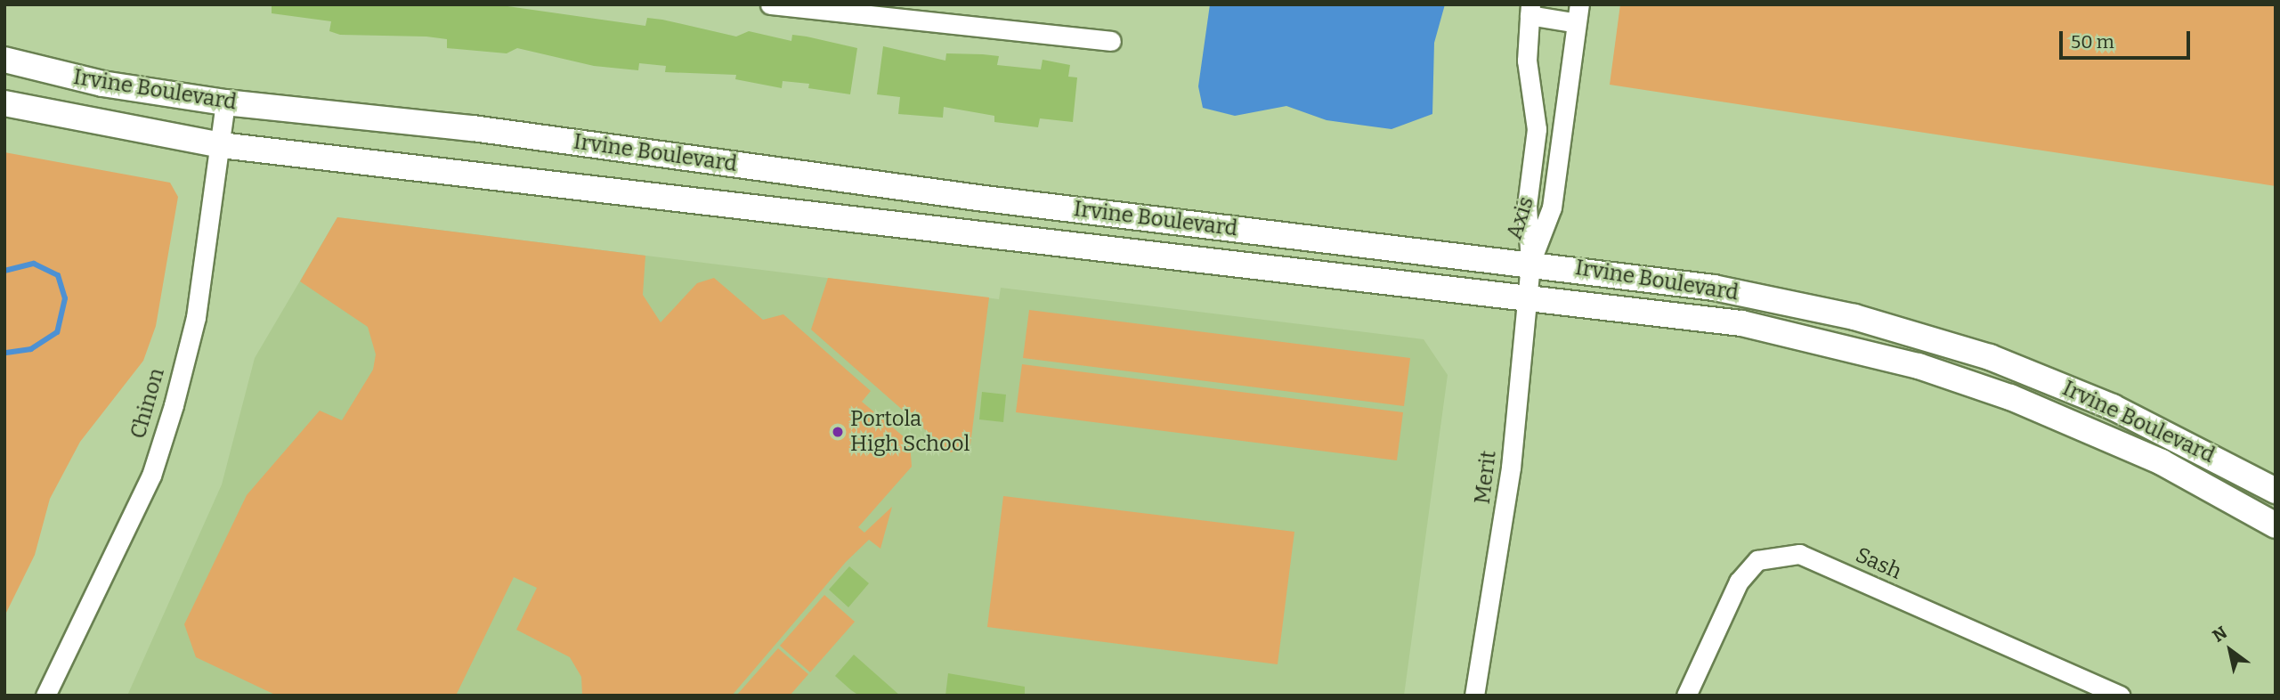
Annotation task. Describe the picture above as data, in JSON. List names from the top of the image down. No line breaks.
{"streets":{"main road":["Irvine Boulevard"],"street":["Axis","Chinon","Merit","Sash"]},"crossings":[["Irvine Boulevard","Axis"],["Irvine Boulevard","Chinon"],["Irvine Boulevard","Merit"],["Axis","Merit"]],"places":["Portola High School"],"scale_bar":"50 m","north":"top left"}
